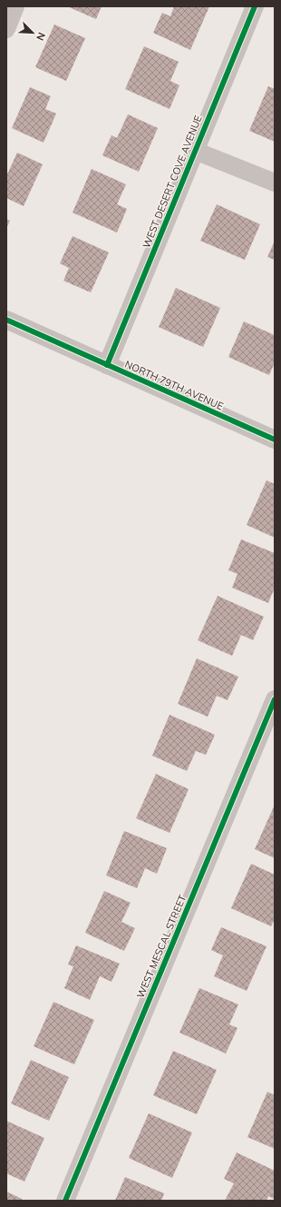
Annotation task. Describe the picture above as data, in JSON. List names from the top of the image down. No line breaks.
{"streets":{"street":["WEST DESERT COVE AVENUE","NORTH 79TH AVENUE","WEST MESCAL STREET"]},"crossings":[["WEST DESERT COVE AVENUE","NORTH 79TH AVENUE"]],"north":"bottom right"}
